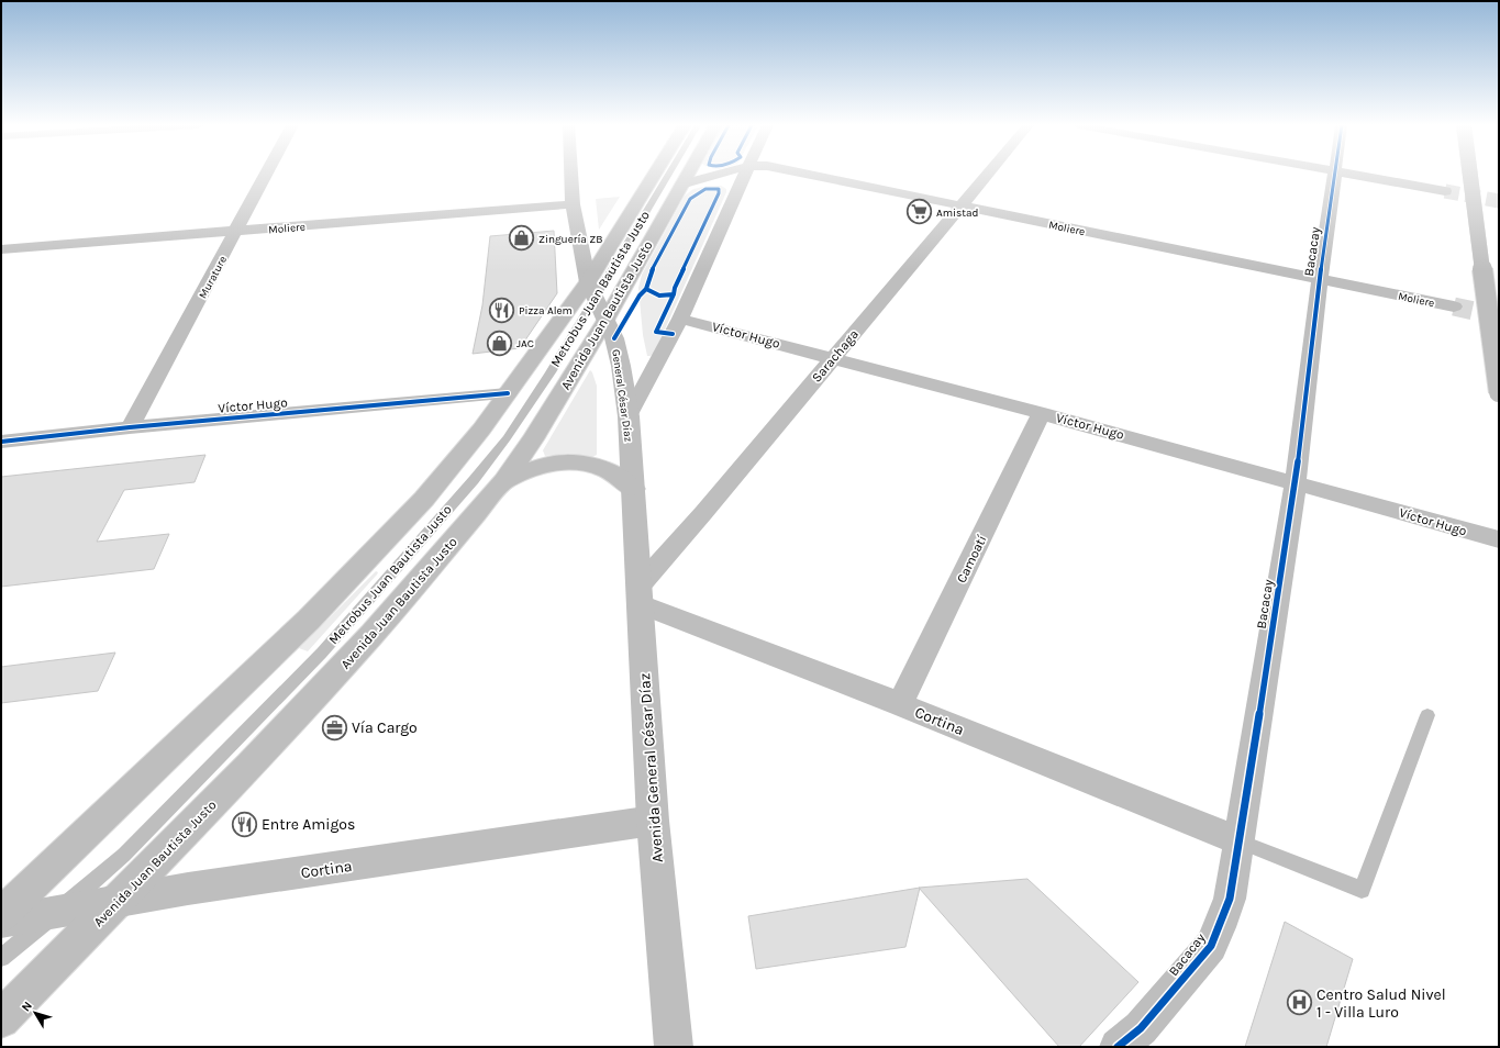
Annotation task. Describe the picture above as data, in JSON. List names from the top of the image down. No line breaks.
{"streets":{"main road":["Avenida Juan Bautista Justo","General César Díaz","Avenida General César Díaz"],"street":["Moliere","Bacacay","Murature","Víctor Hugo","Sarachaga","Camoatí","Cortina"],"lane":["Metrobus Juan Bautista Justo"]},"crossings":[["Moliere","Bacacay"],["Moliere","Murature"],["Moliere","Avenida Juan Bautista Justo"],["Moliere","Sarachaga"],["Moliere","General César Díaz"],["Bacacay","Víctor Hugo"],["Bacacay","Cortina"],["Murature","Víctor Hugo"],["Metrobus Juan Bautista Justo","General César Díaz"],["Metrobus Juan Bautista Justo","Cortina"],["Avenida Juan Bautista Justo","General César Díaz"],["Avenida Juan Bautista Justo","Cortina"],["Víctor Hugo","Sarachaga"],["Víctor Hugo","Camoatí"],["Sarachaga","Cortina"],["Sarachaga","Avenida General César Díaz"],["General César Díaz","Avenida General César Díaz"],["Camoatí","Cortina"],["Cortina","Avenida General César Díaz"]],"places":{"supermarket":["Amistad"],"shop":["Zinguería ZB","JAC"],"restaurant":["Pizza Alem","Entre Amigos"],"office":["Vía Cargo"],"hospital":["Centro Salud Nivel 1 - Villa Luro"]},"north":"top left"}
